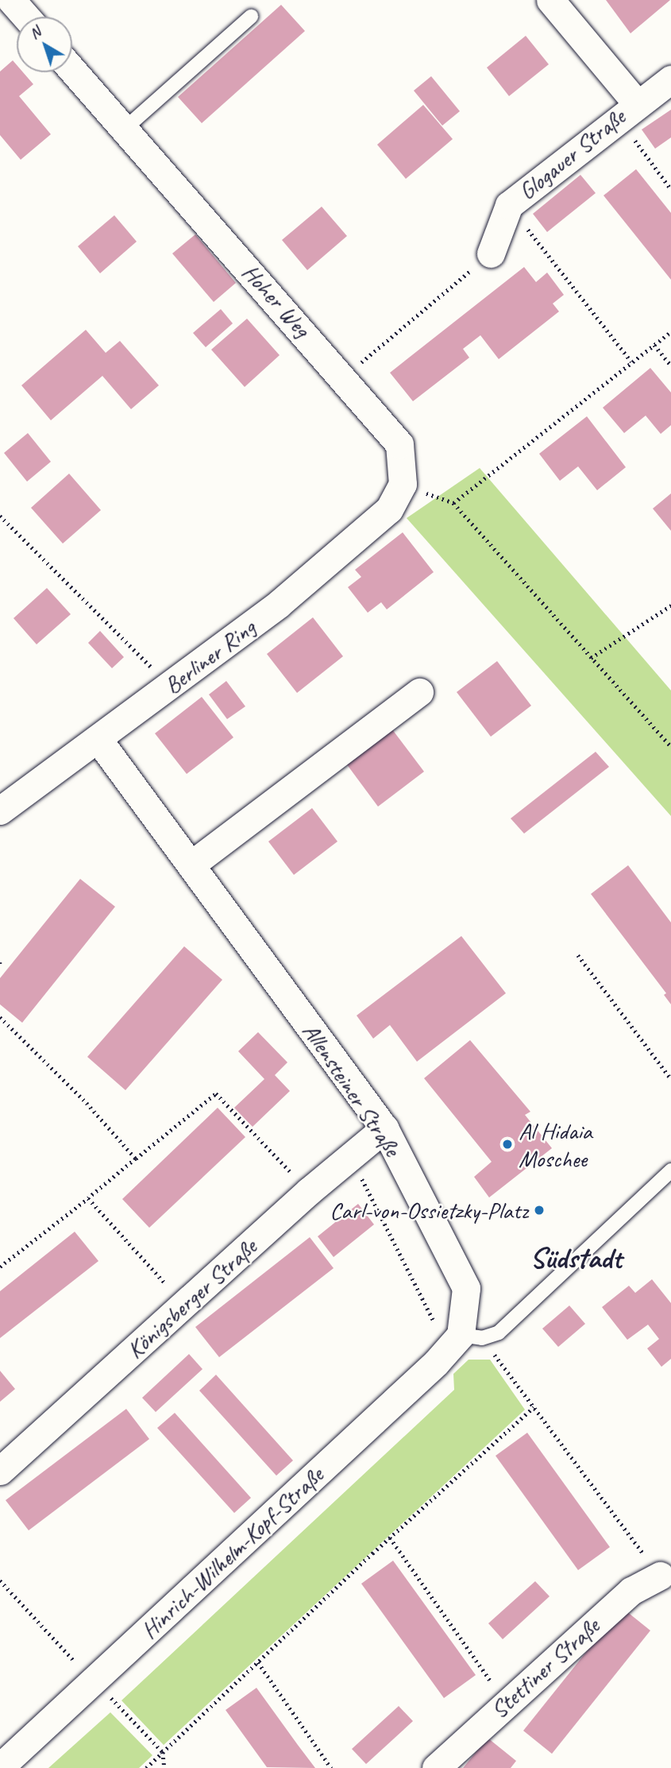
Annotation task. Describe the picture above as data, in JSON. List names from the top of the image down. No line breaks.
{"streets":{"street":["Glogauer Straße","Hoher Weg","Berliner Ring","Allensteiner Straße","Königsberger Straße","Hinrich-Wilhelm-Kopf-Straße","Stettiner Straße"]},"crossings":[["Hoher Weg","Berliner Ring"],["Berliner Ring","Allensteiner Straße"],["Allensteiner Straße","Königsberger Straße"],["Allensteiner Straße","Hinrich-Wilhelm-Kopf-Straße"]],"districts":["Südstadt"],"places":["Al Hidaia Moschee","Carl-von-Ossietzky-Platz"],"north":"top left"}
